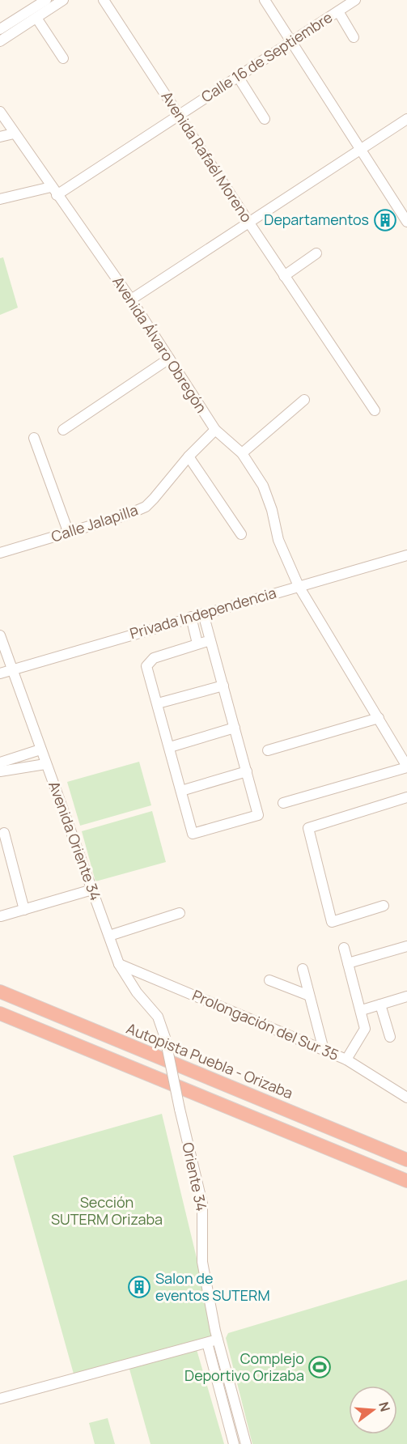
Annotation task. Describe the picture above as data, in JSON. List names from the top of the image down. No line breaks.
{"streets":{"highway":["Autopista Puebla - Orizaba"],"street":["Calle 16 de Septiembre","Avenida Rafaél Moreno","Avenida Álvaro Obregón","Calle Jalapilla","Privada Independencia","Avenida Oriente 34","Prolongación del Sur 35","Oriente 34"]},"crossings":[["Calle 16 de Septiembre","Avenida Rafaél Moreno"],["Calle 16 de Septiembre","Avenida Álvaro Obregón"],["Avenida Álvaro Obregón","Calle Jalapilla"],["Avenida Álvaro Obregón","Privada Independencia"],["Privada Independencia","Avenida Oriente 34"],["Avenida Oriente 34","Prolongación del Sur 35"],["Avenida Oriente 34","Oriente 34"]],"parks":["Sección SUTERM Orizaba"],"places":{"building":["Departamentos","Salon de eventos SUTERM"],"sports":["Complejo Deportivo Orizaba"]},"north":"right"}
